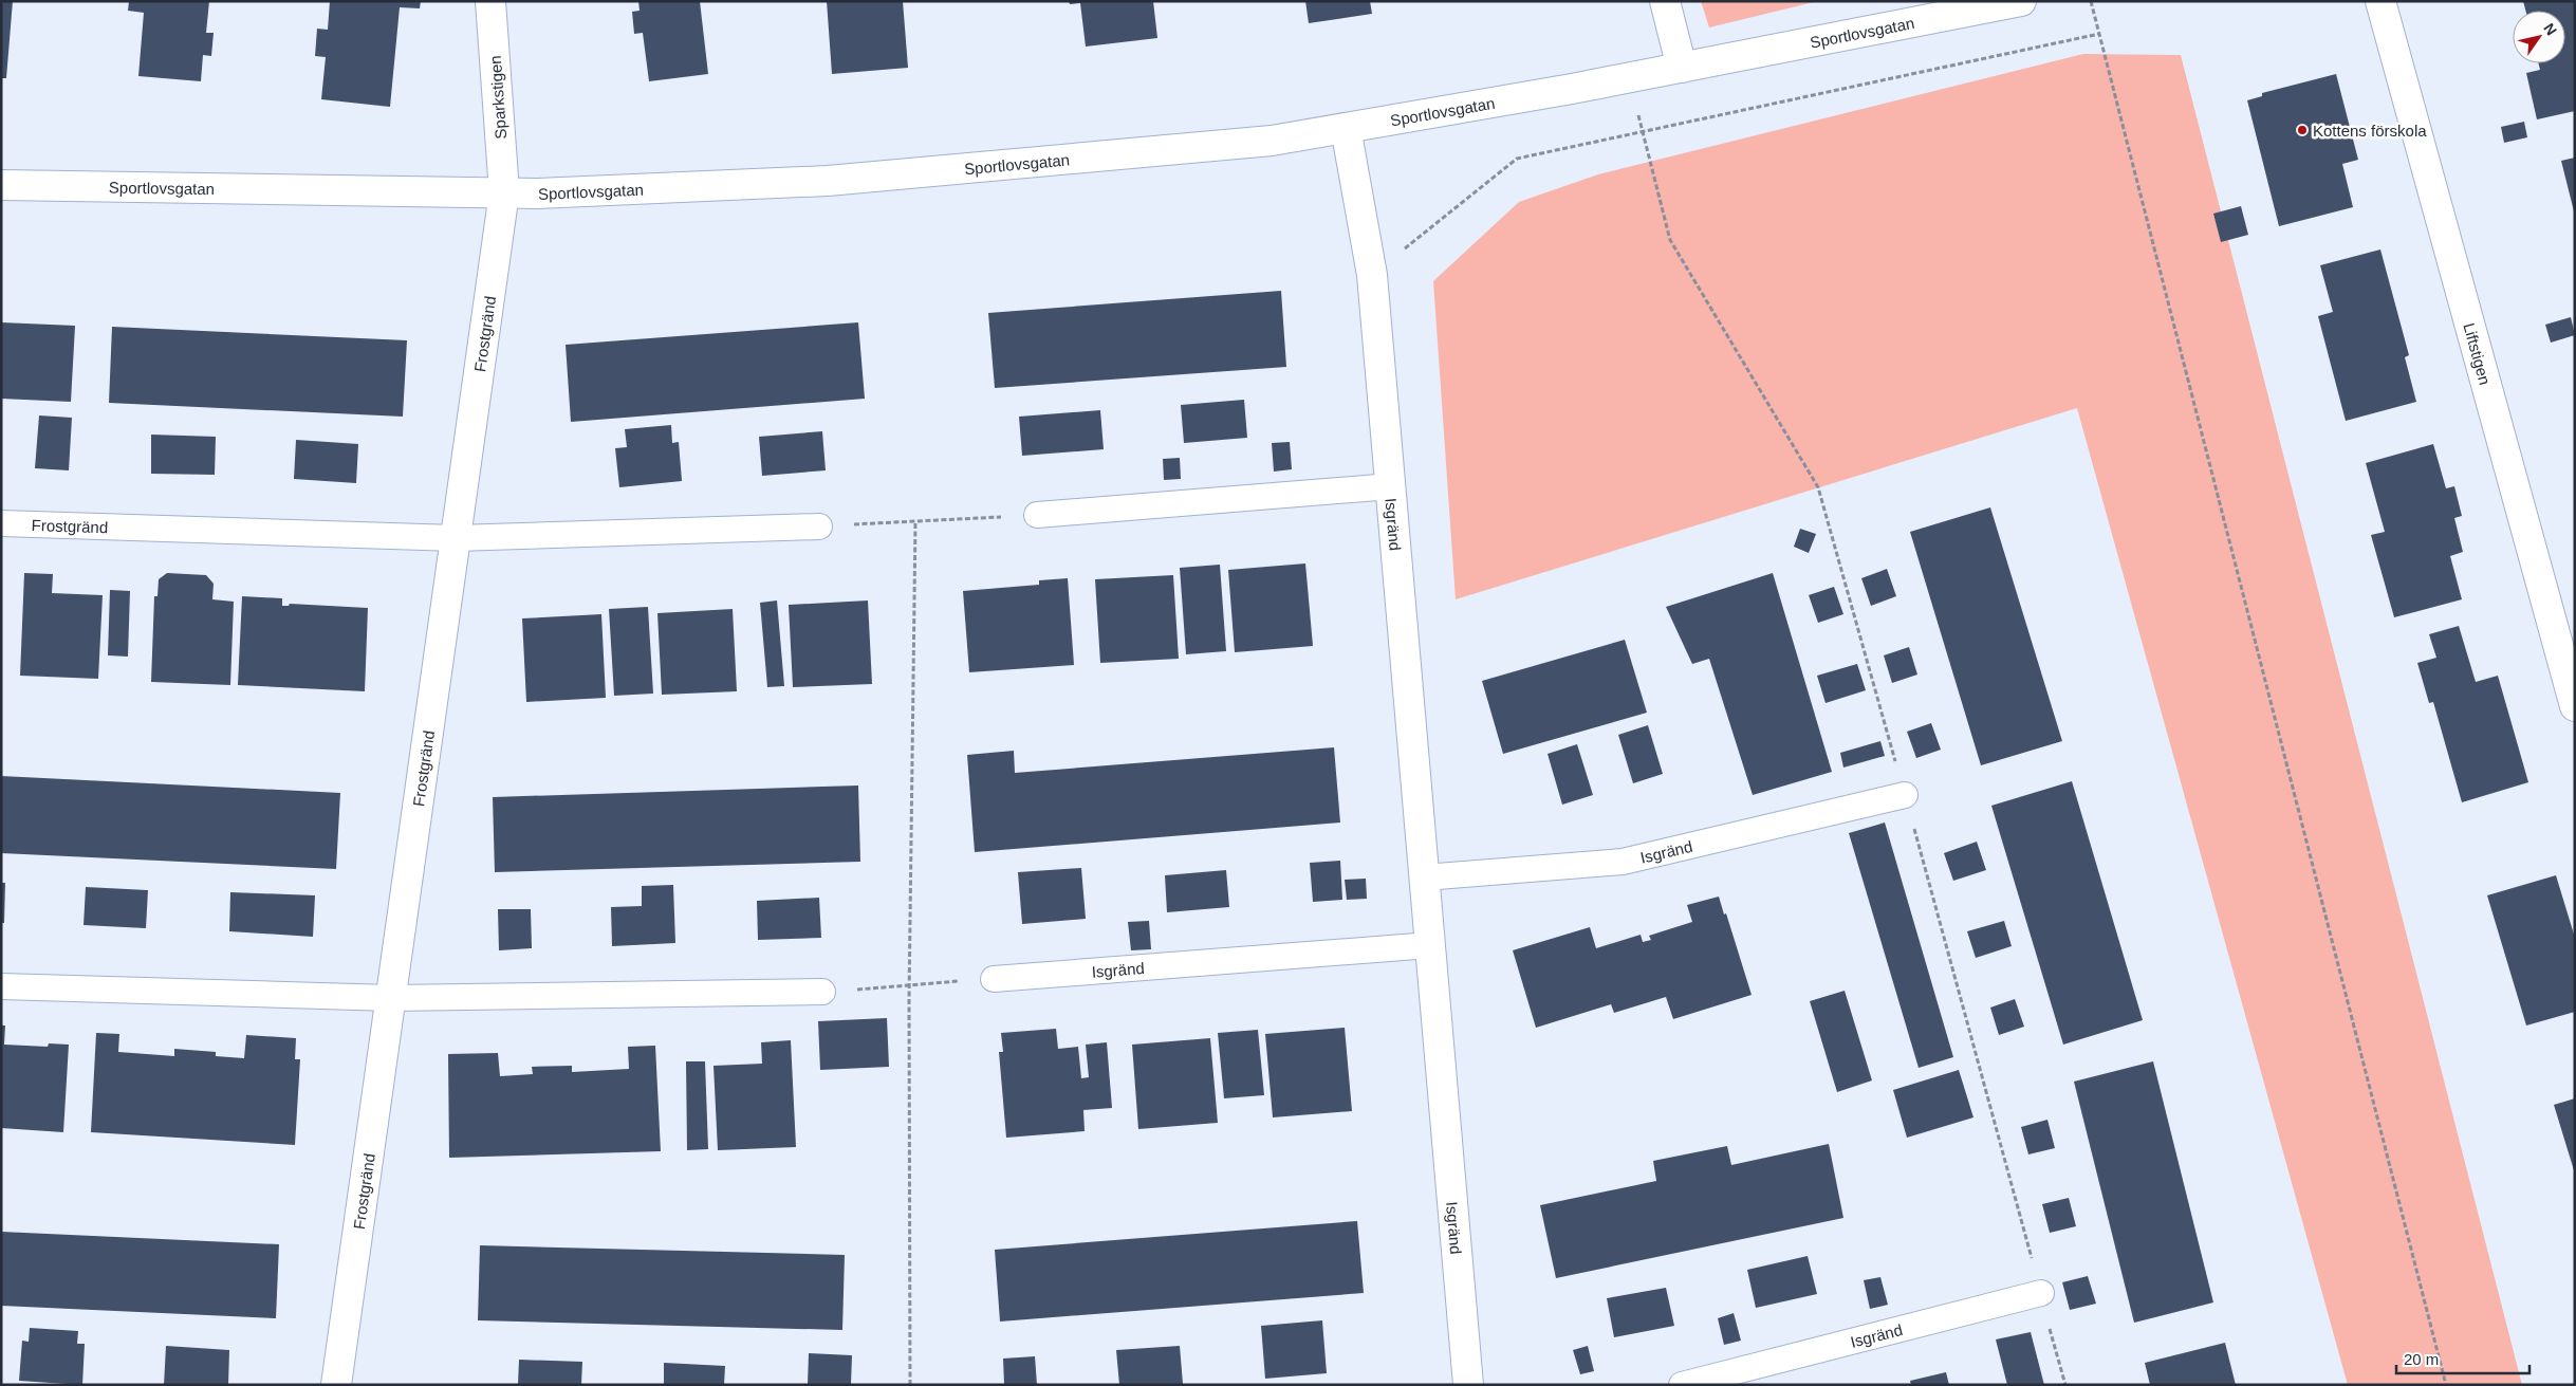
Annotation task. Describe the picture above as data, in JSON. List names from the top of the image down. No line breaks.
{"streets":{"street":["Sportlovsgatan","Sparkstigen","Frostgränd","Liftstigen","Isgränd"]},"crossings":[["Sportlovsgatan","Sparkstigen"],["Sportlovsgatan","Frostgränd"],["Sportlovsgatan","Isgränd"],["Sparkstigen","Frostgränd"]],"places":["Kottens förskola"],"scale_bar":"20 m","north":"top right"}
